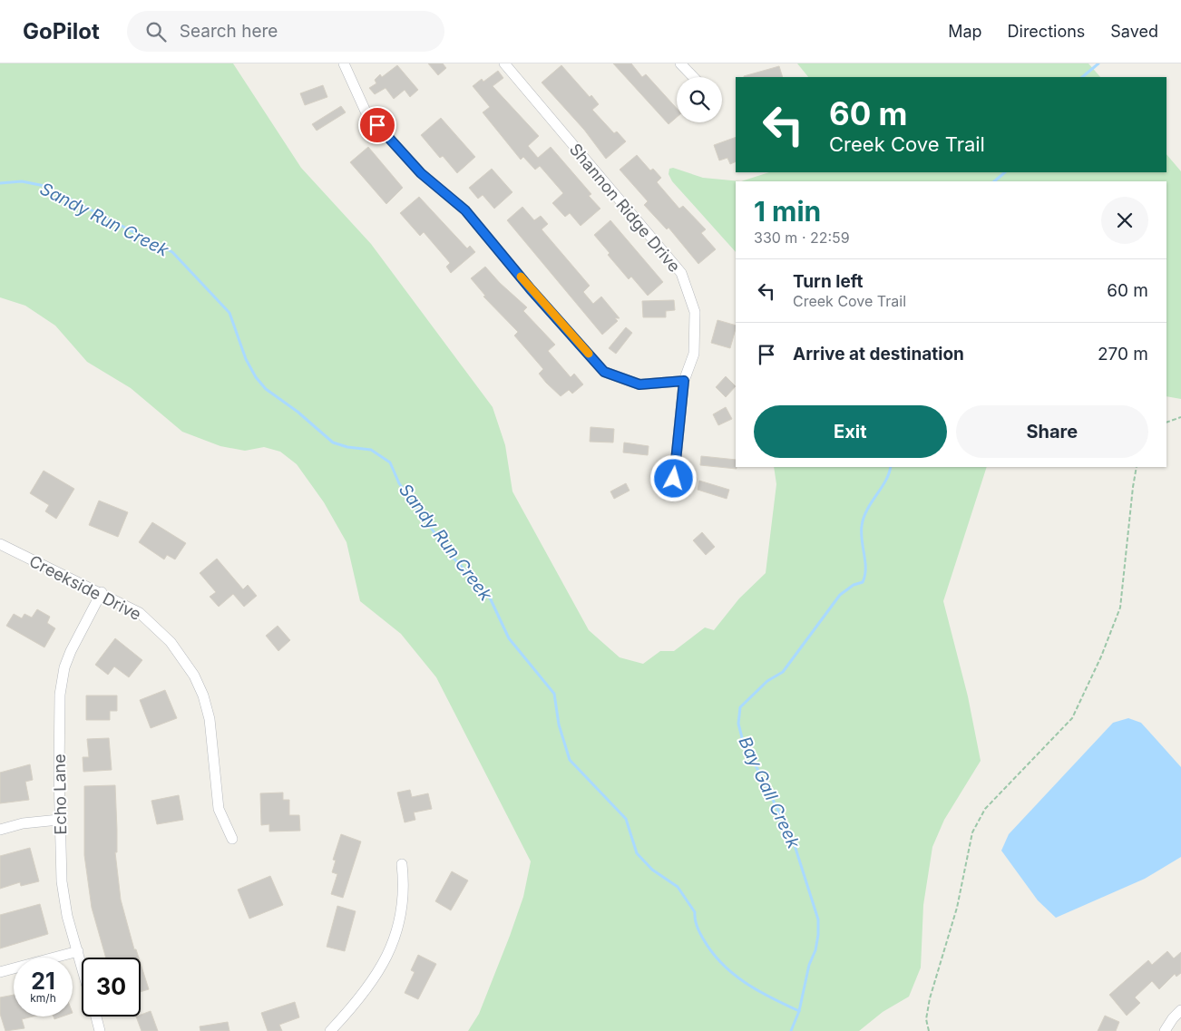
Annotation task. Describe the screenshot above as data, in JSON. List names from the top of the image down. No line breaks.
{"streets":{"street":["Shannon Ridge Drive","Creekside Drive","Echo Lane"]},"crossings":[["Creekside Drive","Echo Lane"]],"water":["Sandy Run Creek","Bay Gall Creek"],"page":{"header":"GoPilot","search":"Search here","nav":["Map","Directions","Saved"],"turn":["60 m","Creek Cove Trail"],"heading":["1 min","330 m · 22:59"],"list":[{"name":"Turn left","note":"Creek Cove Trail","value":"60 m"},{"name":"Arrive at destination","value":"270 m"}],"buttons":["Exit","Share"],"speed":"21 km/h","limit":"30"}}
